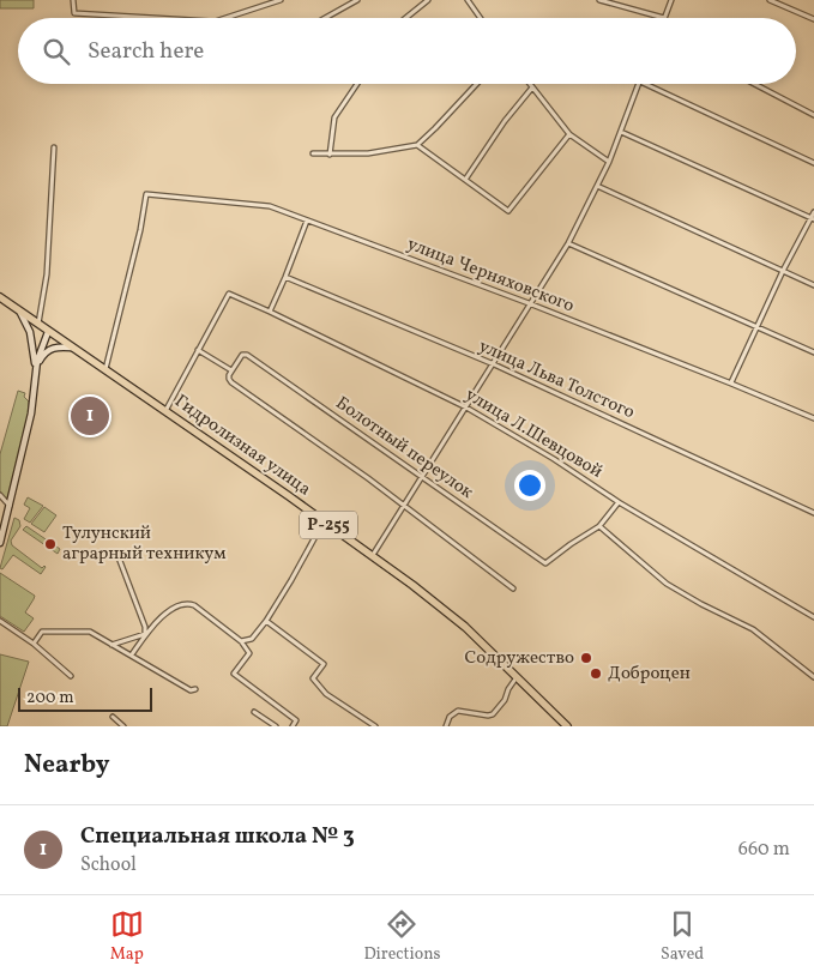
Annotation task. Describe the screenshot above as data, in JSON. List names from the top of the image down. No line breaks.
{"streets":{"highway":["Гидролизная улица","Р-255"],"street":["улица Черняховского","улица Льва Толстого","улица Л.Шевцовой","Болотный переулок"]},"crossings":[["улица Черняховского","Гидролизная улица"]],"places":["Тулунский аграрный техникум","Содружество","Доброцен"],"scale_bar":"200 m","page":{"search":"Search here","pins":"1","scale":"200 m","heading":"Nearby","list":[{"mark":"1","name":"Специальная школа № 3","note":"School","value":"660 m"}],"nav":["Map","Directions","Saved"]}}
